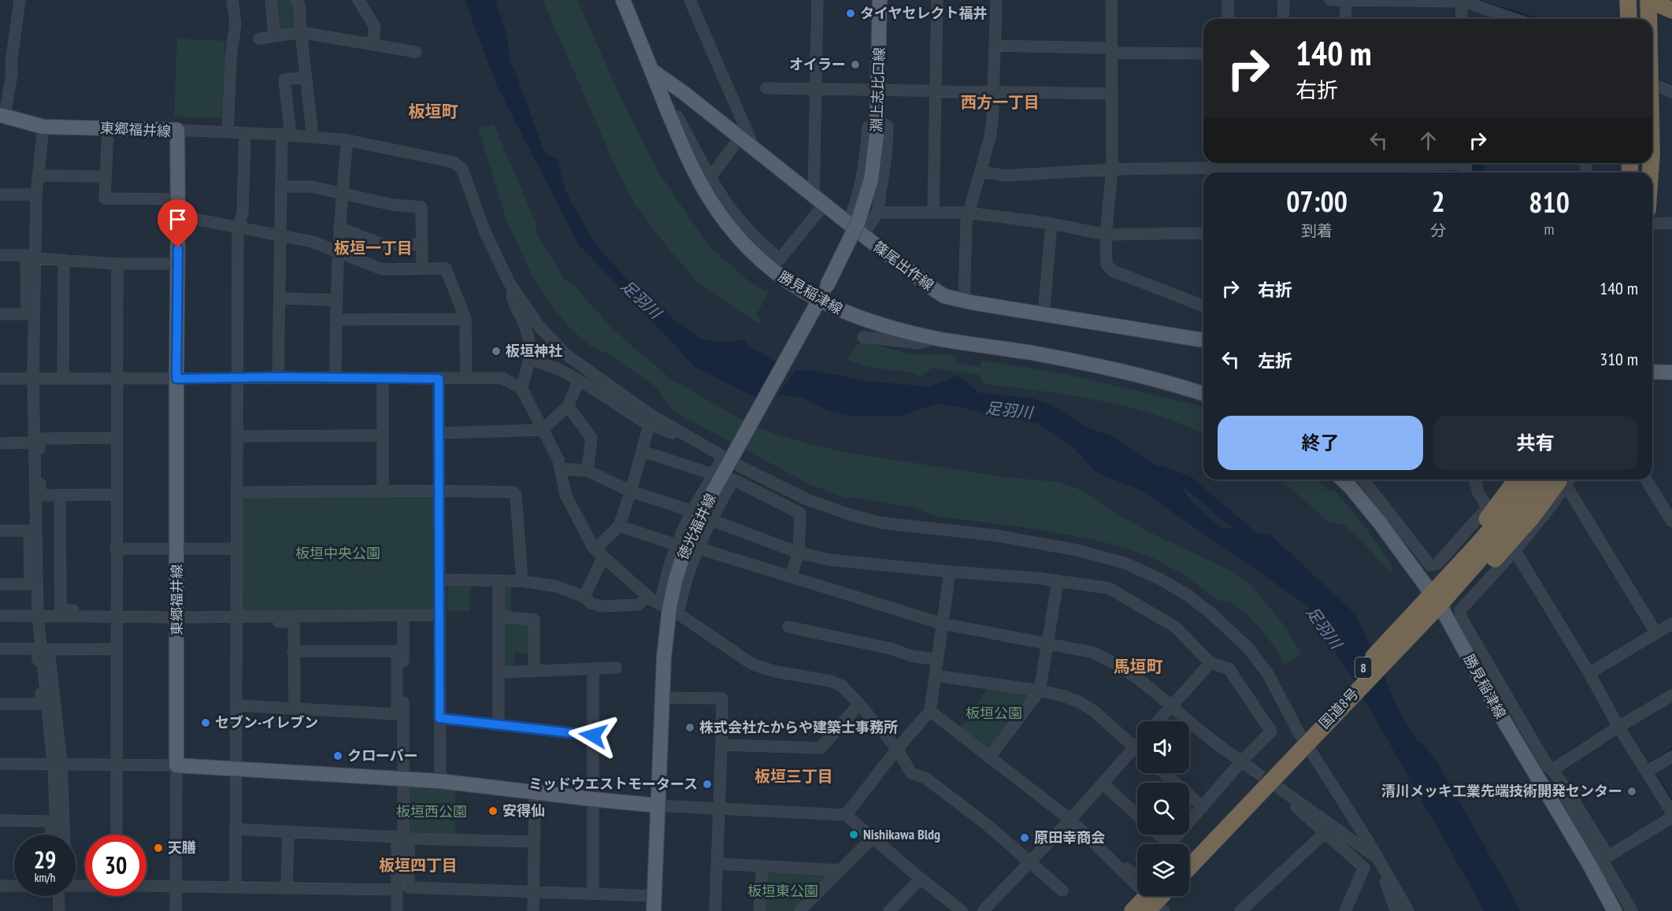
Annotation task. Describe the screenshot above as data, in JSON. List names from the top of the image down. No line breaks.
{"streets":{"highway":["8","国道8号"],"main road":["淵上志比口線","東郷福井線","篠尾出作線","勝見稲津線","徳光福井線"]},"crossings":[["淵上志比口線","徳光福井線"],["篠尾出作線","勝見稲津線"],["勝見稲津線","徳光福井線"],["勝見稲津線","国道8号"]],"districts":["西方一丁目","板垣町","板垣一丁目","馬垣町","板垣三丁目","板垣四丁目"],"water":["足羽川"],"parks":["板垣中央公園","板垣公園","板垣西公園","板垣東公園"],"places":["タイヤセレクト福井","オイラー","板垣神社","セブン-イレブン","株式会社たからや建築士事務所","クローバー","ミッドウエストモータース","清川メッキ工業先端技術開発センター","安得仙","Nishikawa Bldg","原田幸商会","天膳"],"page":{"turn":["140 m","右折"],"eta":["07:00","到着","2","分","810","m"],"list":[{"name":"右折","value":"140 m"},{"name":"左折","value":"310 m"}],"buttons":["終了","共有"],"speed":"29 km/h","limit":"30"}}
